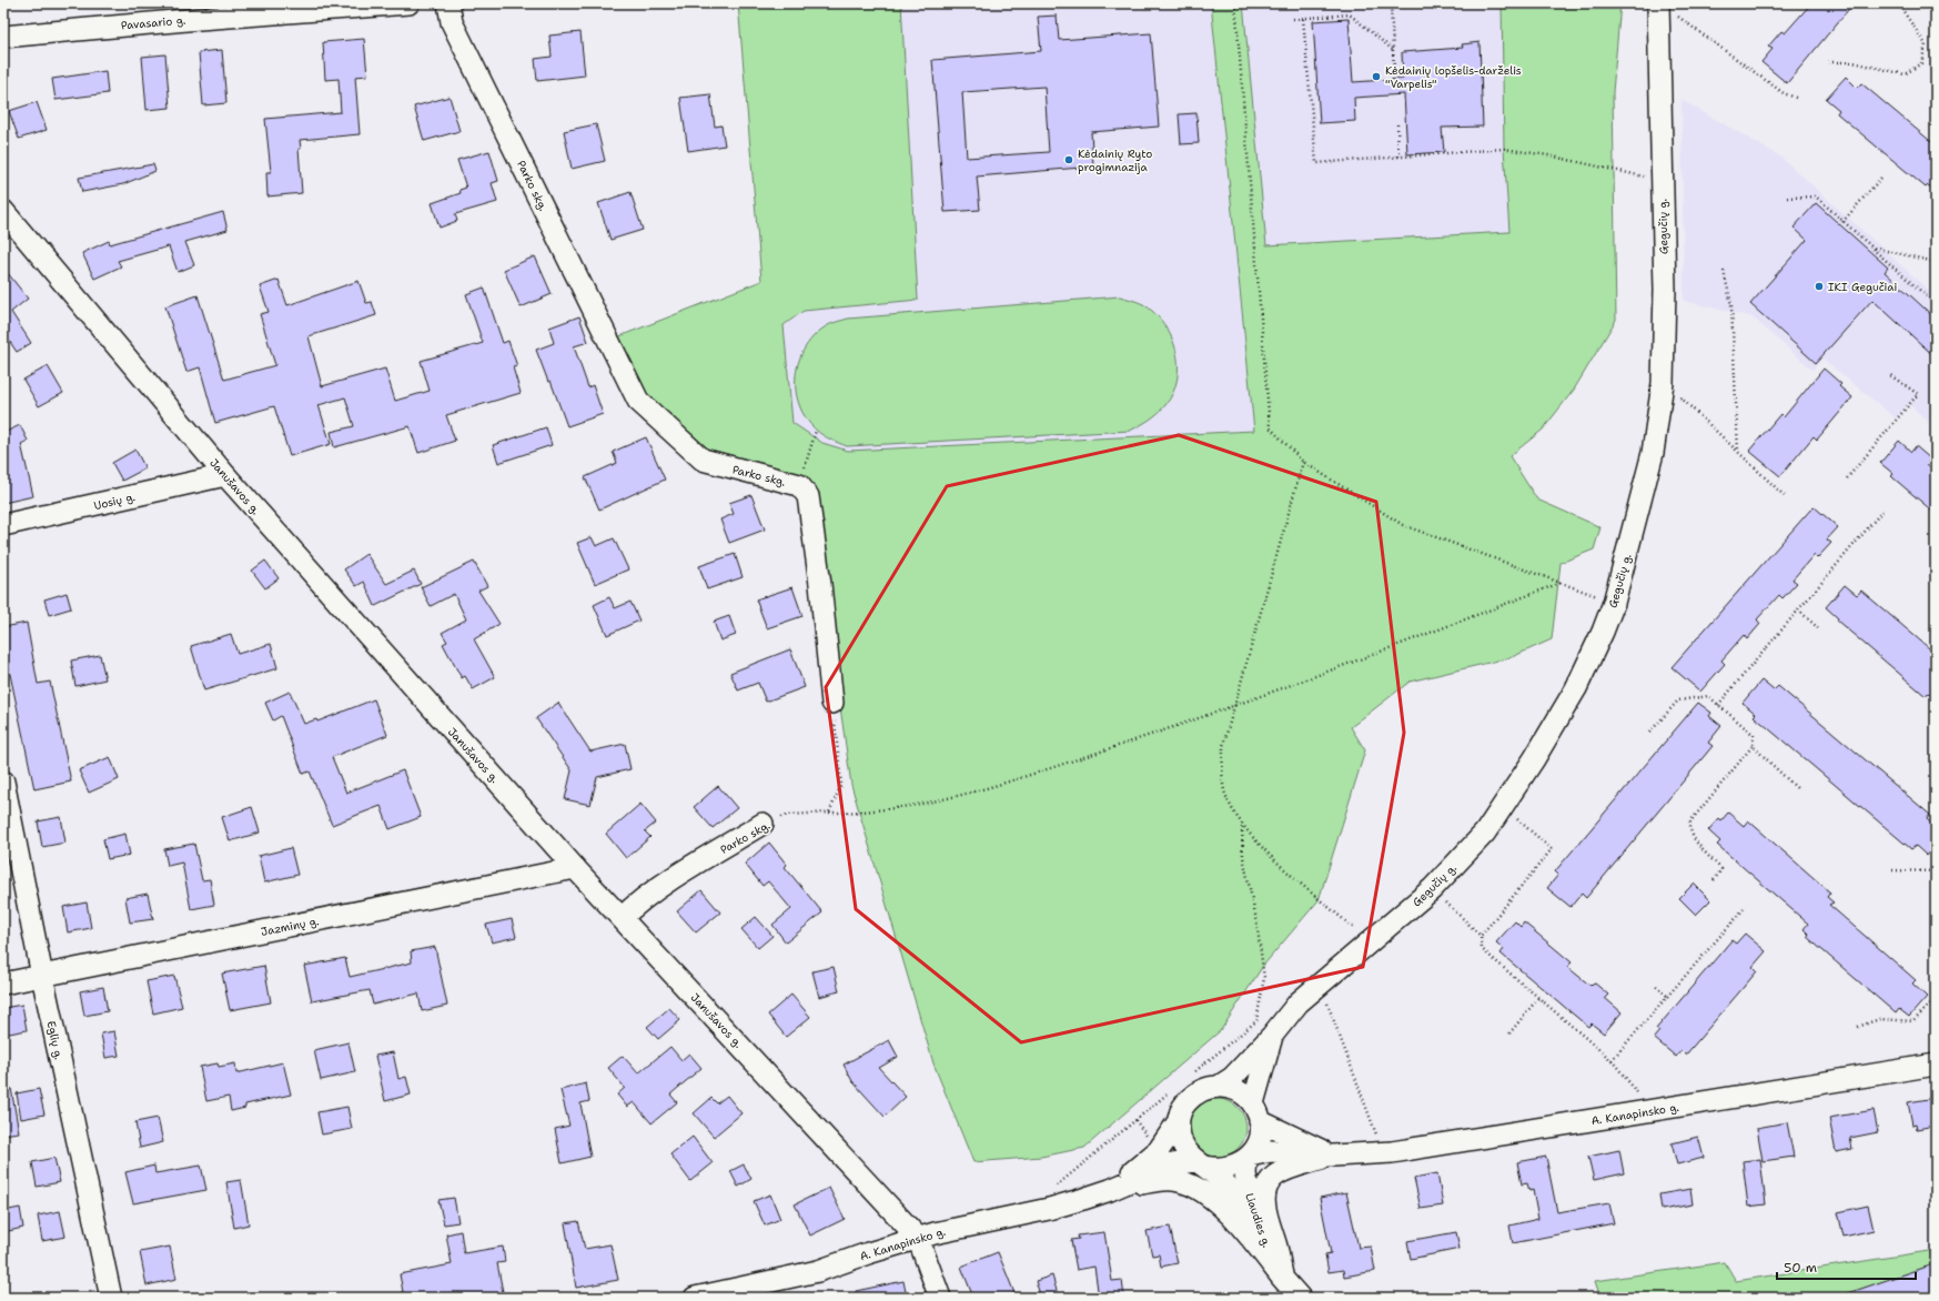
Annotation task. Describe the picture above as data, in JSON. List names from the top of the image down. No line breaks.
{"streets":{"street":["Pavasario g.","Parko skg.","Gegučių g.","Janušavos g.","Uosių g.","Jazminų g.","Eglių g.","A. Kanapinsko g.","Liaudies g."]},"crossings":[["Parko skg.","Janušavos g."],["Gegučių g.","Liaudies g."],["Janušavos g.","Uosių g."],["Janušavos g.","Jazminų g."],["Janušavos g.","A. Kanapinsko g."],["Jazminų g.","Eglių g."]],"places":["Kėdainių lopšelis-darželis \"Varpelis\"","Kėdainių Ryto progimnazija","IKI Gegučiai"],"scale_bar":"50 m"}
